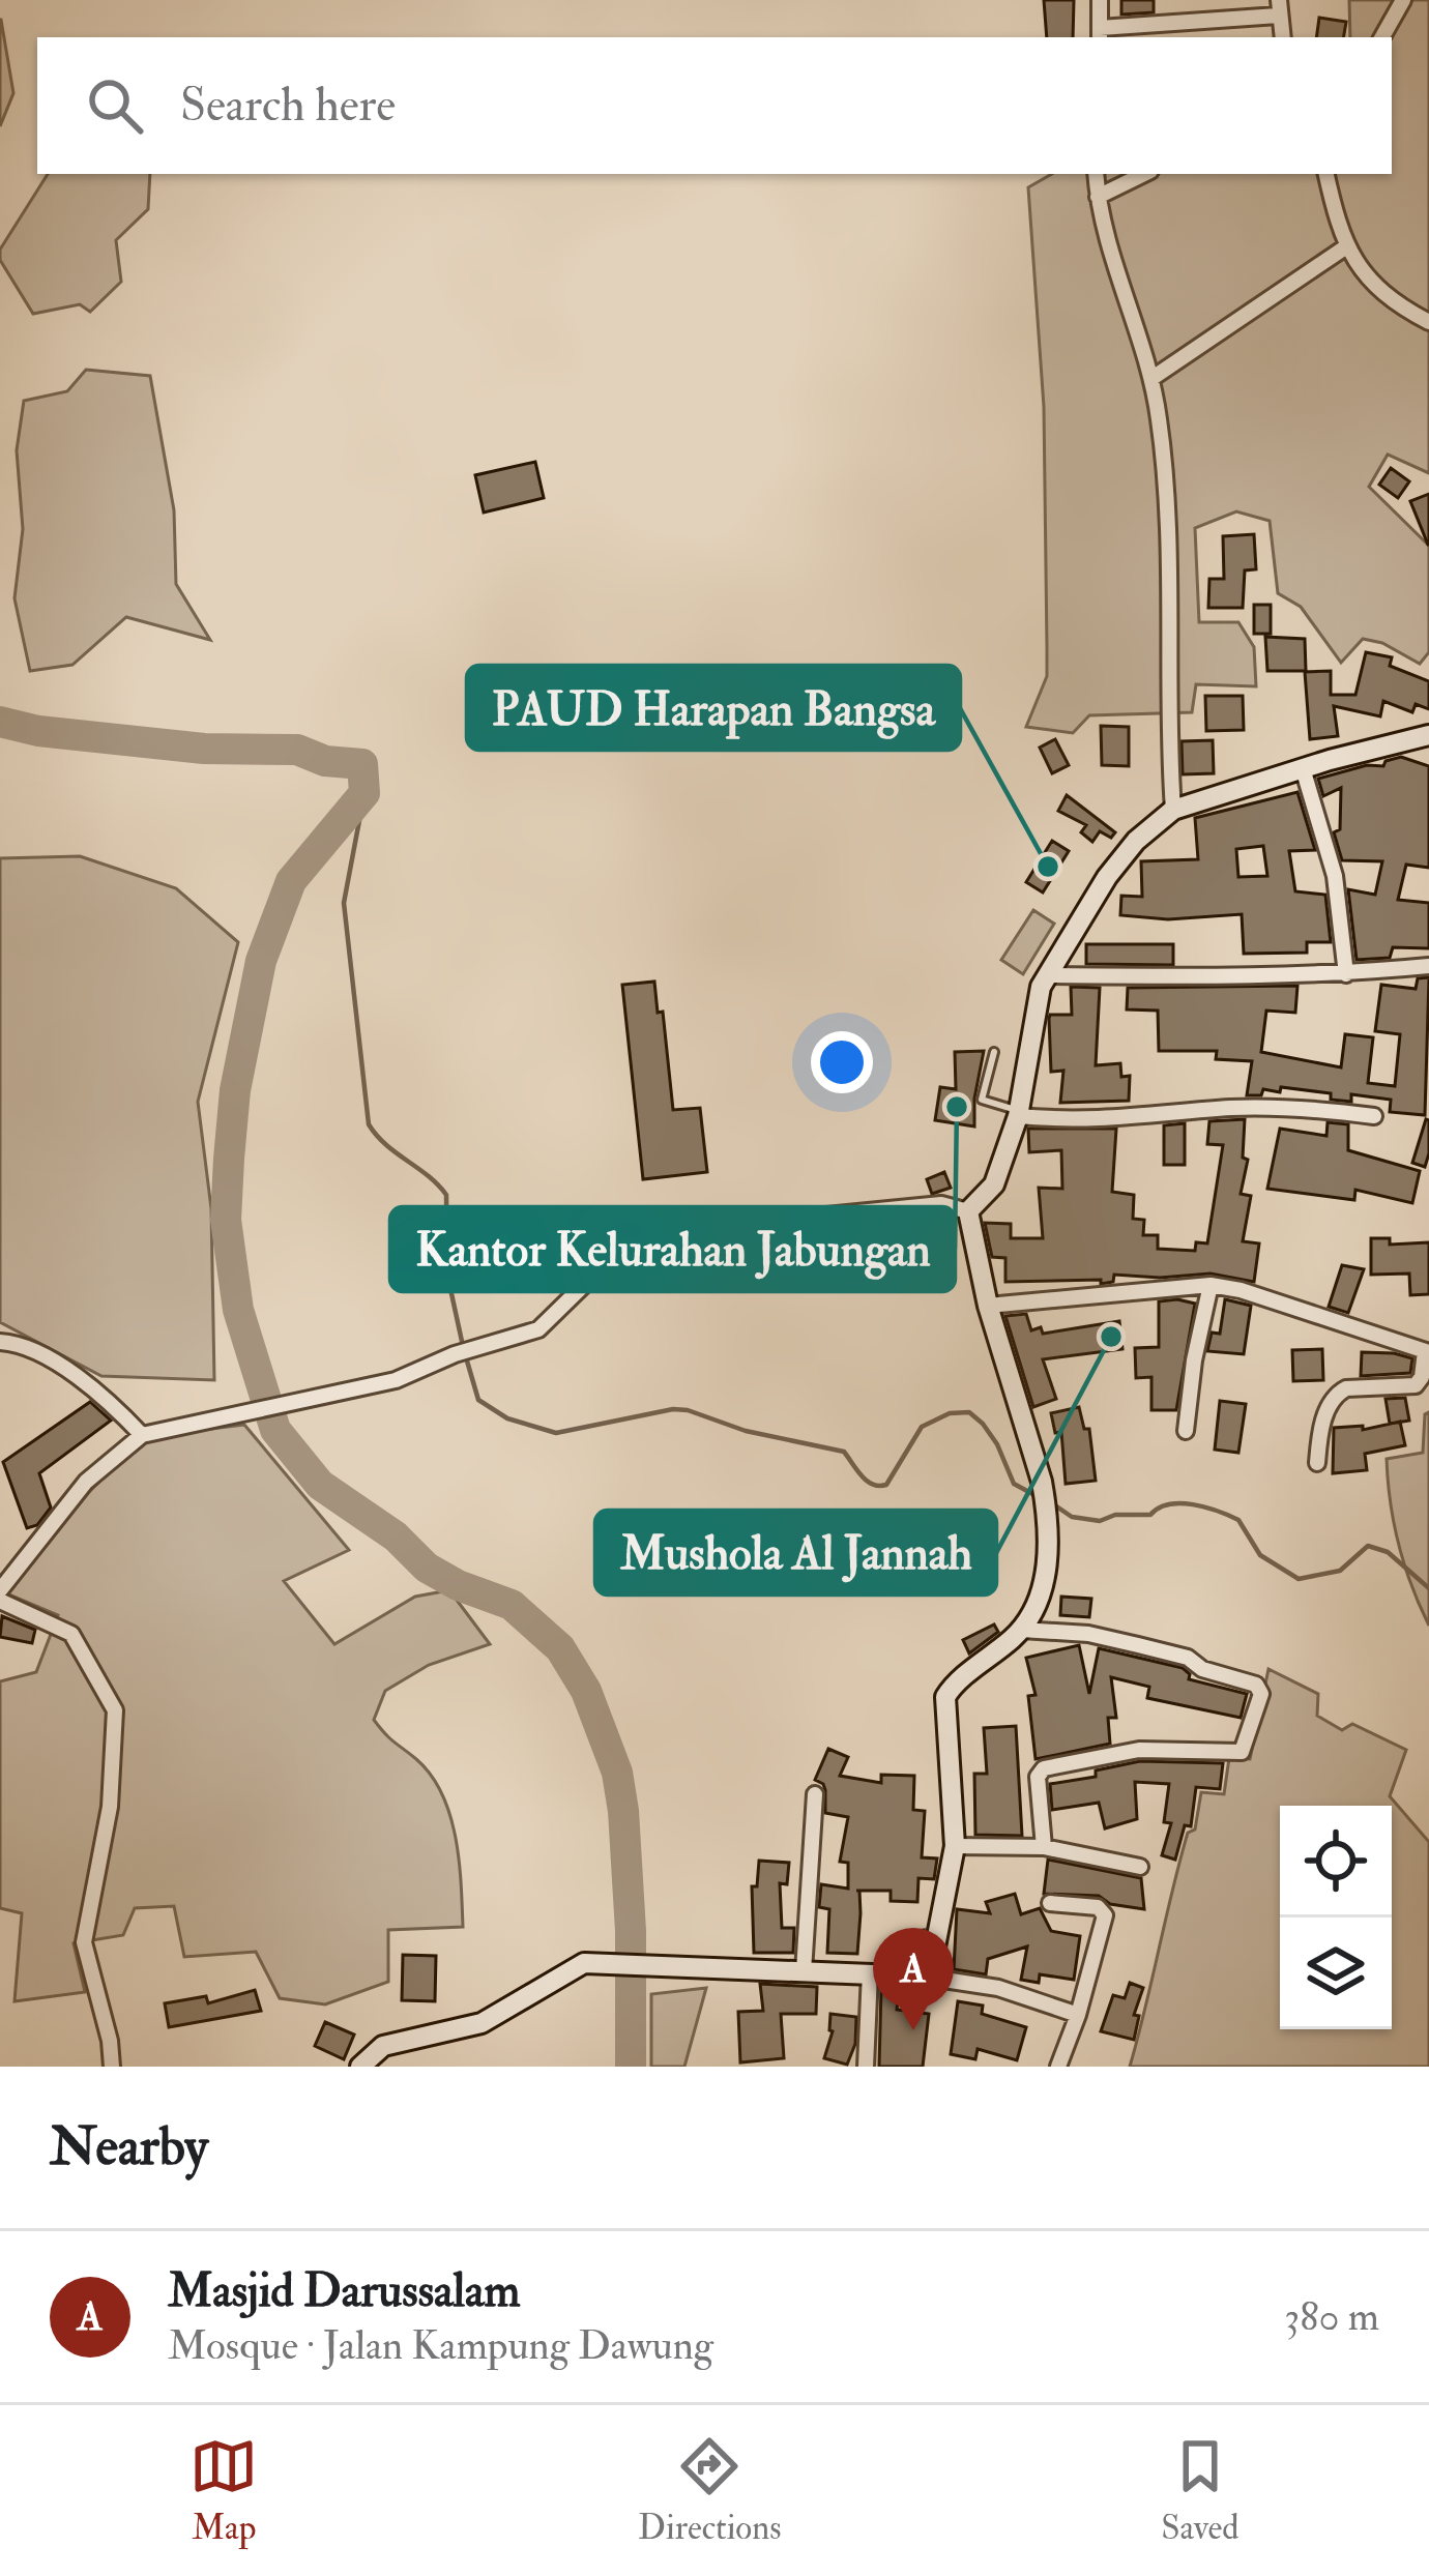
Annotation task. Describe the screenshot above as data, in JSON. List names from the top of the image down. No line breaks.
{"places":["PAUD Harapan Bangsa","Kantor Kelurahan Jabungan","Mushola Al Jannah"],"page":{"search":"Search here","pins":"A","heading":"Nearby","list":[{"mark":"A","name":"Masjid Darussalam","note":"Mosque · Jalan Kampung Dawung","value":"380 m"}],"nav":["Map","Directions","Saved"]}}
